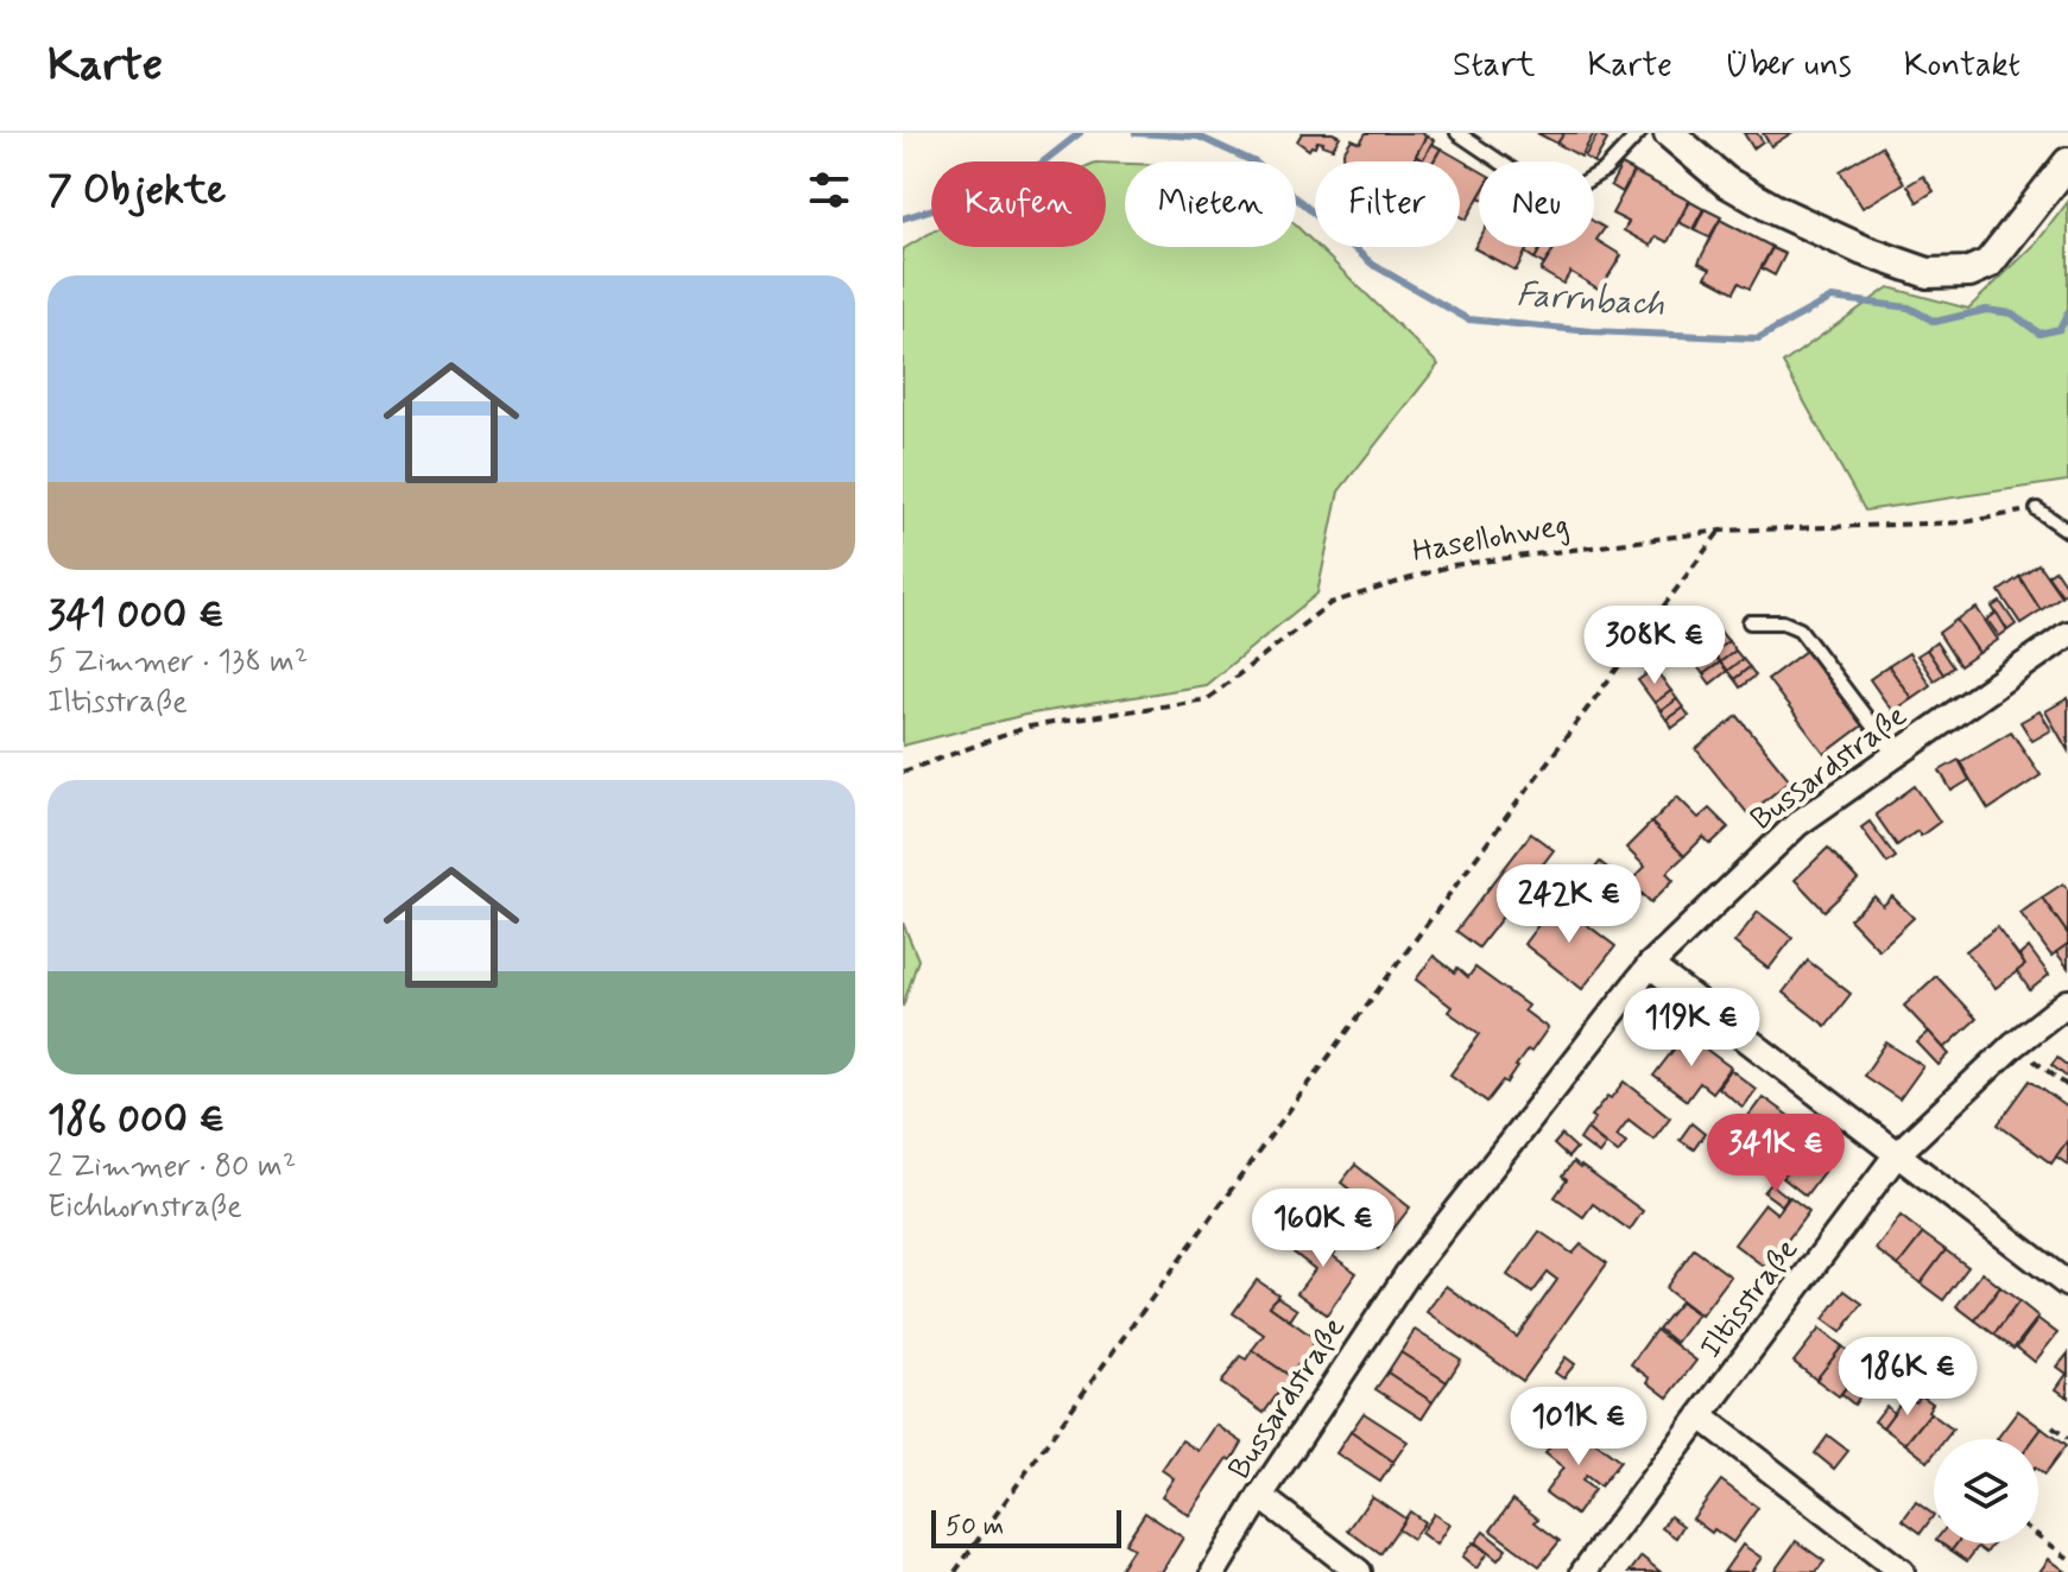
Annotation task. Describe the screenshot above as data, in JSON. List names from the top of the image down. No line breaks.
{"streets":{"street":["Bussardstraße","Iltisstraße"],"path":["Hasellohweg"]},"water":["Farrnbach"],"scale_bar":"50 m","page":{"header":"Karte","nav":["Start","Karte","Über uns","Kontakt"],"heading":"7 Objekte","chip":["Kaufen","Mieten","Filter","Neu"],"list":[{"name":"341 000 €","note":"5 Zimmer · 138 m² · Iltisstraße"},{"name":"186 000 €","note":"2 Zimmer · 80 m² · Eichhornstraße"}],"price":["308K €","242K €","119K €","341K €","160K €","186K €","101K €"],"scale":"50 m"}}
